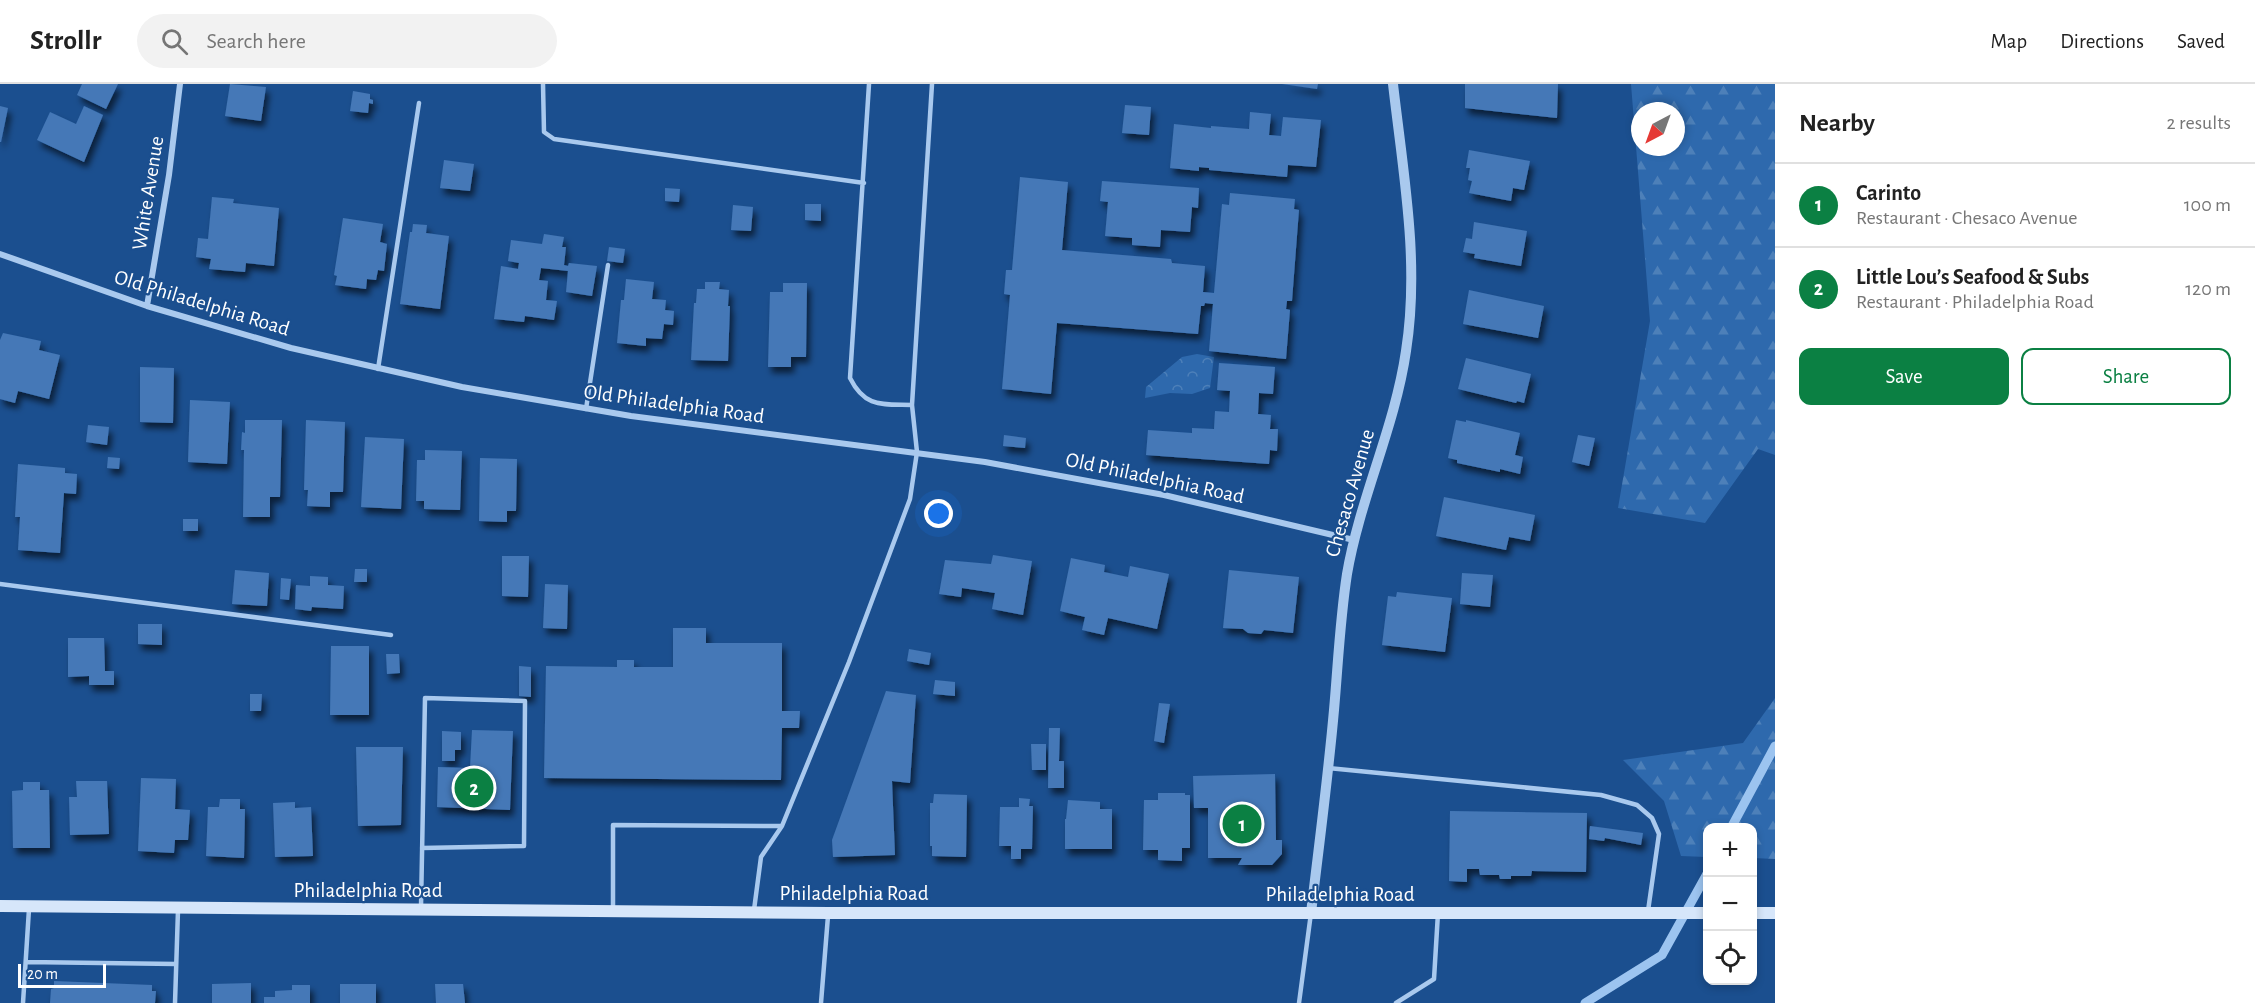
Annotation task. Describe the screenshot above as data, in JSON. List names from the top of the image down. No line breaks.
{"streets":{"main road":["Philadelphia Road"],"street":["White Avenue","Old Philadelphia Road","Chesaco Avenue"]},"crossings":[["White Avenue","Old Philadelphia Road"],["Old Philadelphia Road","Chesaco Avenue"],["Chesaco Avenue","Philadelphia Road"]],"scale_bar":"20 m","north":"bottom left","page":{"header":"Strollr","search":"Search here","nav":["Map","Directions","Saved"],"heading":["Nearby","2 results"],"list":[{"mark":"1","name":"Carinto","note":"Restaurant · Chesaco Avenue","value":"100 m"},{"mark":"2","name":"Little Lou’s Seafood & Subs","note":"Restaurant · Philadelphia Road","value":"120 m"}],"buttons":["Save","Share"],"pins":["2","1"],"map_buttons":["+","−"],"scale":"20 m"}}
